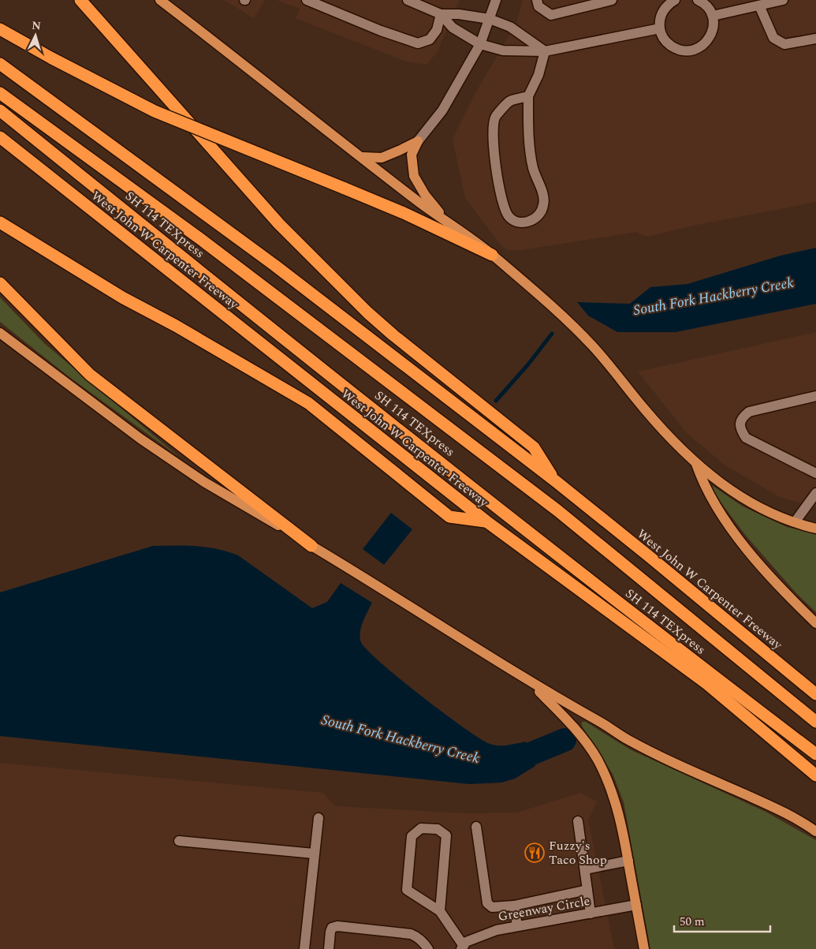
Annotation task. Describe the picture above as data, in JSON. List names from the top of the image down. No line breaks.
{"streets":{"highway":["SH 114 TEXpress","West John W Carpenter Freeway"],"street":["Greenway Circle"]},"water":["South Fork Hackberry Creek"],"places":{"restaurant":["Fuzzy's Taco Shop"]},"scale_bar":"50 m","north":"top"}
